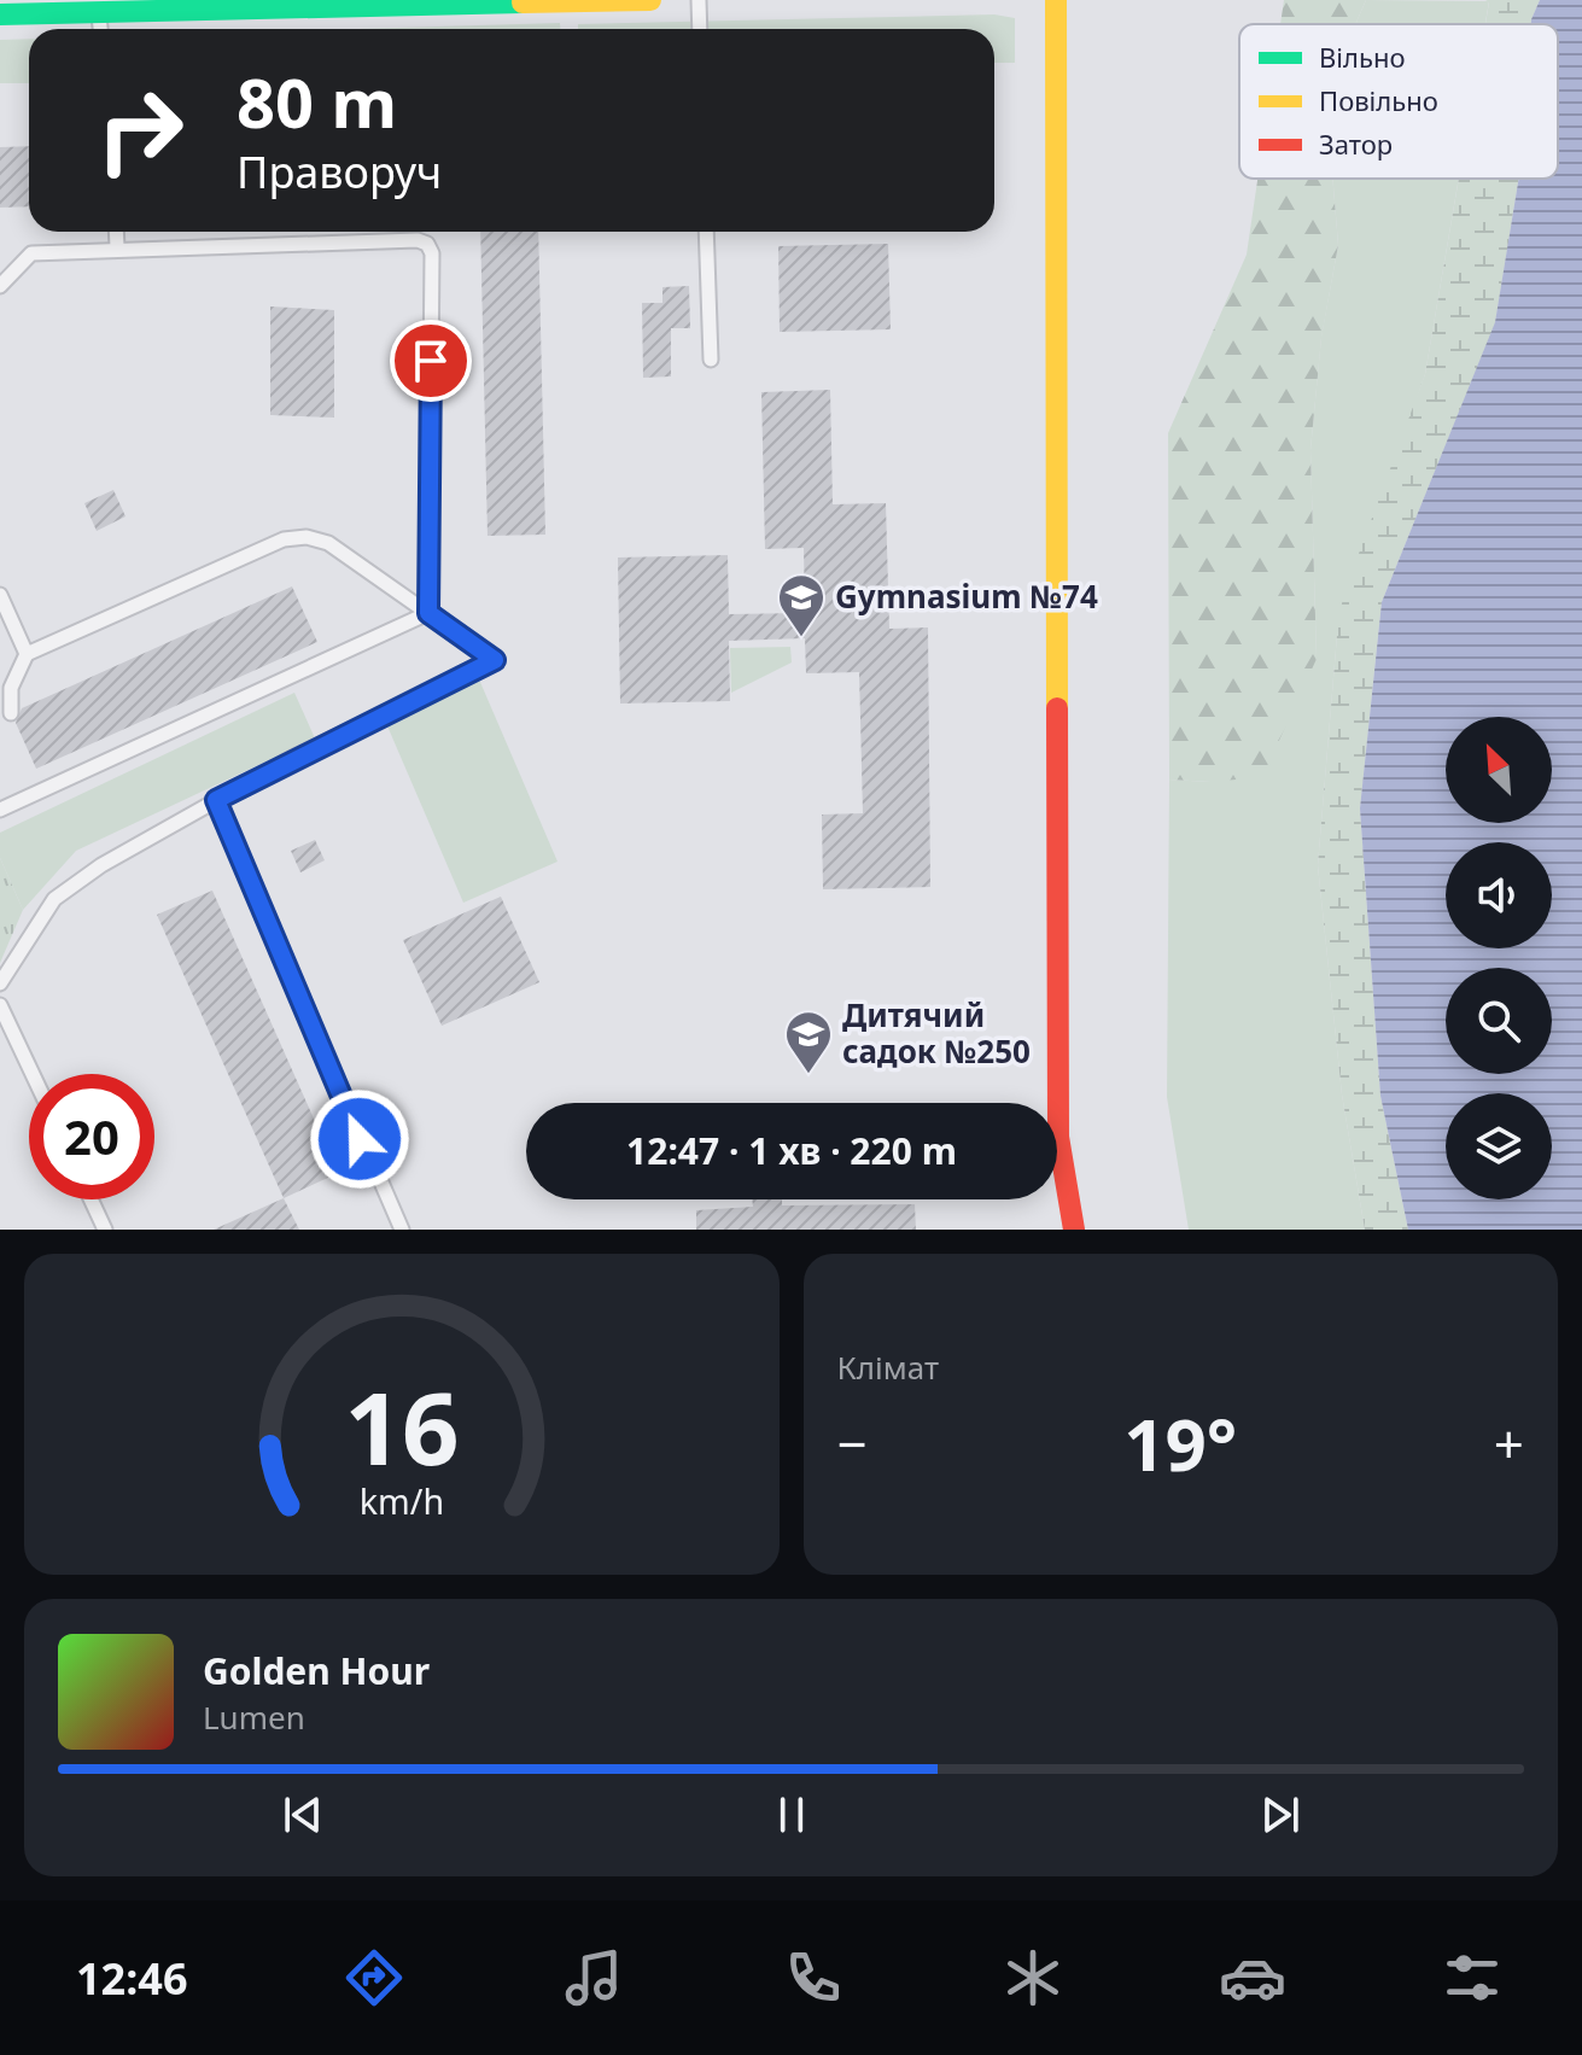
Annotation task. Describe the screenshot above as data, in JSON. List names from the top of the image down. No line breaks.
{"places":{"school or university":["Gymnasium №74","Дитячий садок №250"]},"legend":["Вільно","Повільно","Затор"],"north":"top left","page":{"turn":["80 m","Праворуч"],"limit":"20","trip":"12:47 · 1 хв · 220 m","tile":"Клімат","heat":["−","19°","+"],"song":["Golden Hour","Lumen"],"tabs":"12:46","gauge":["16","km/h"]}}
